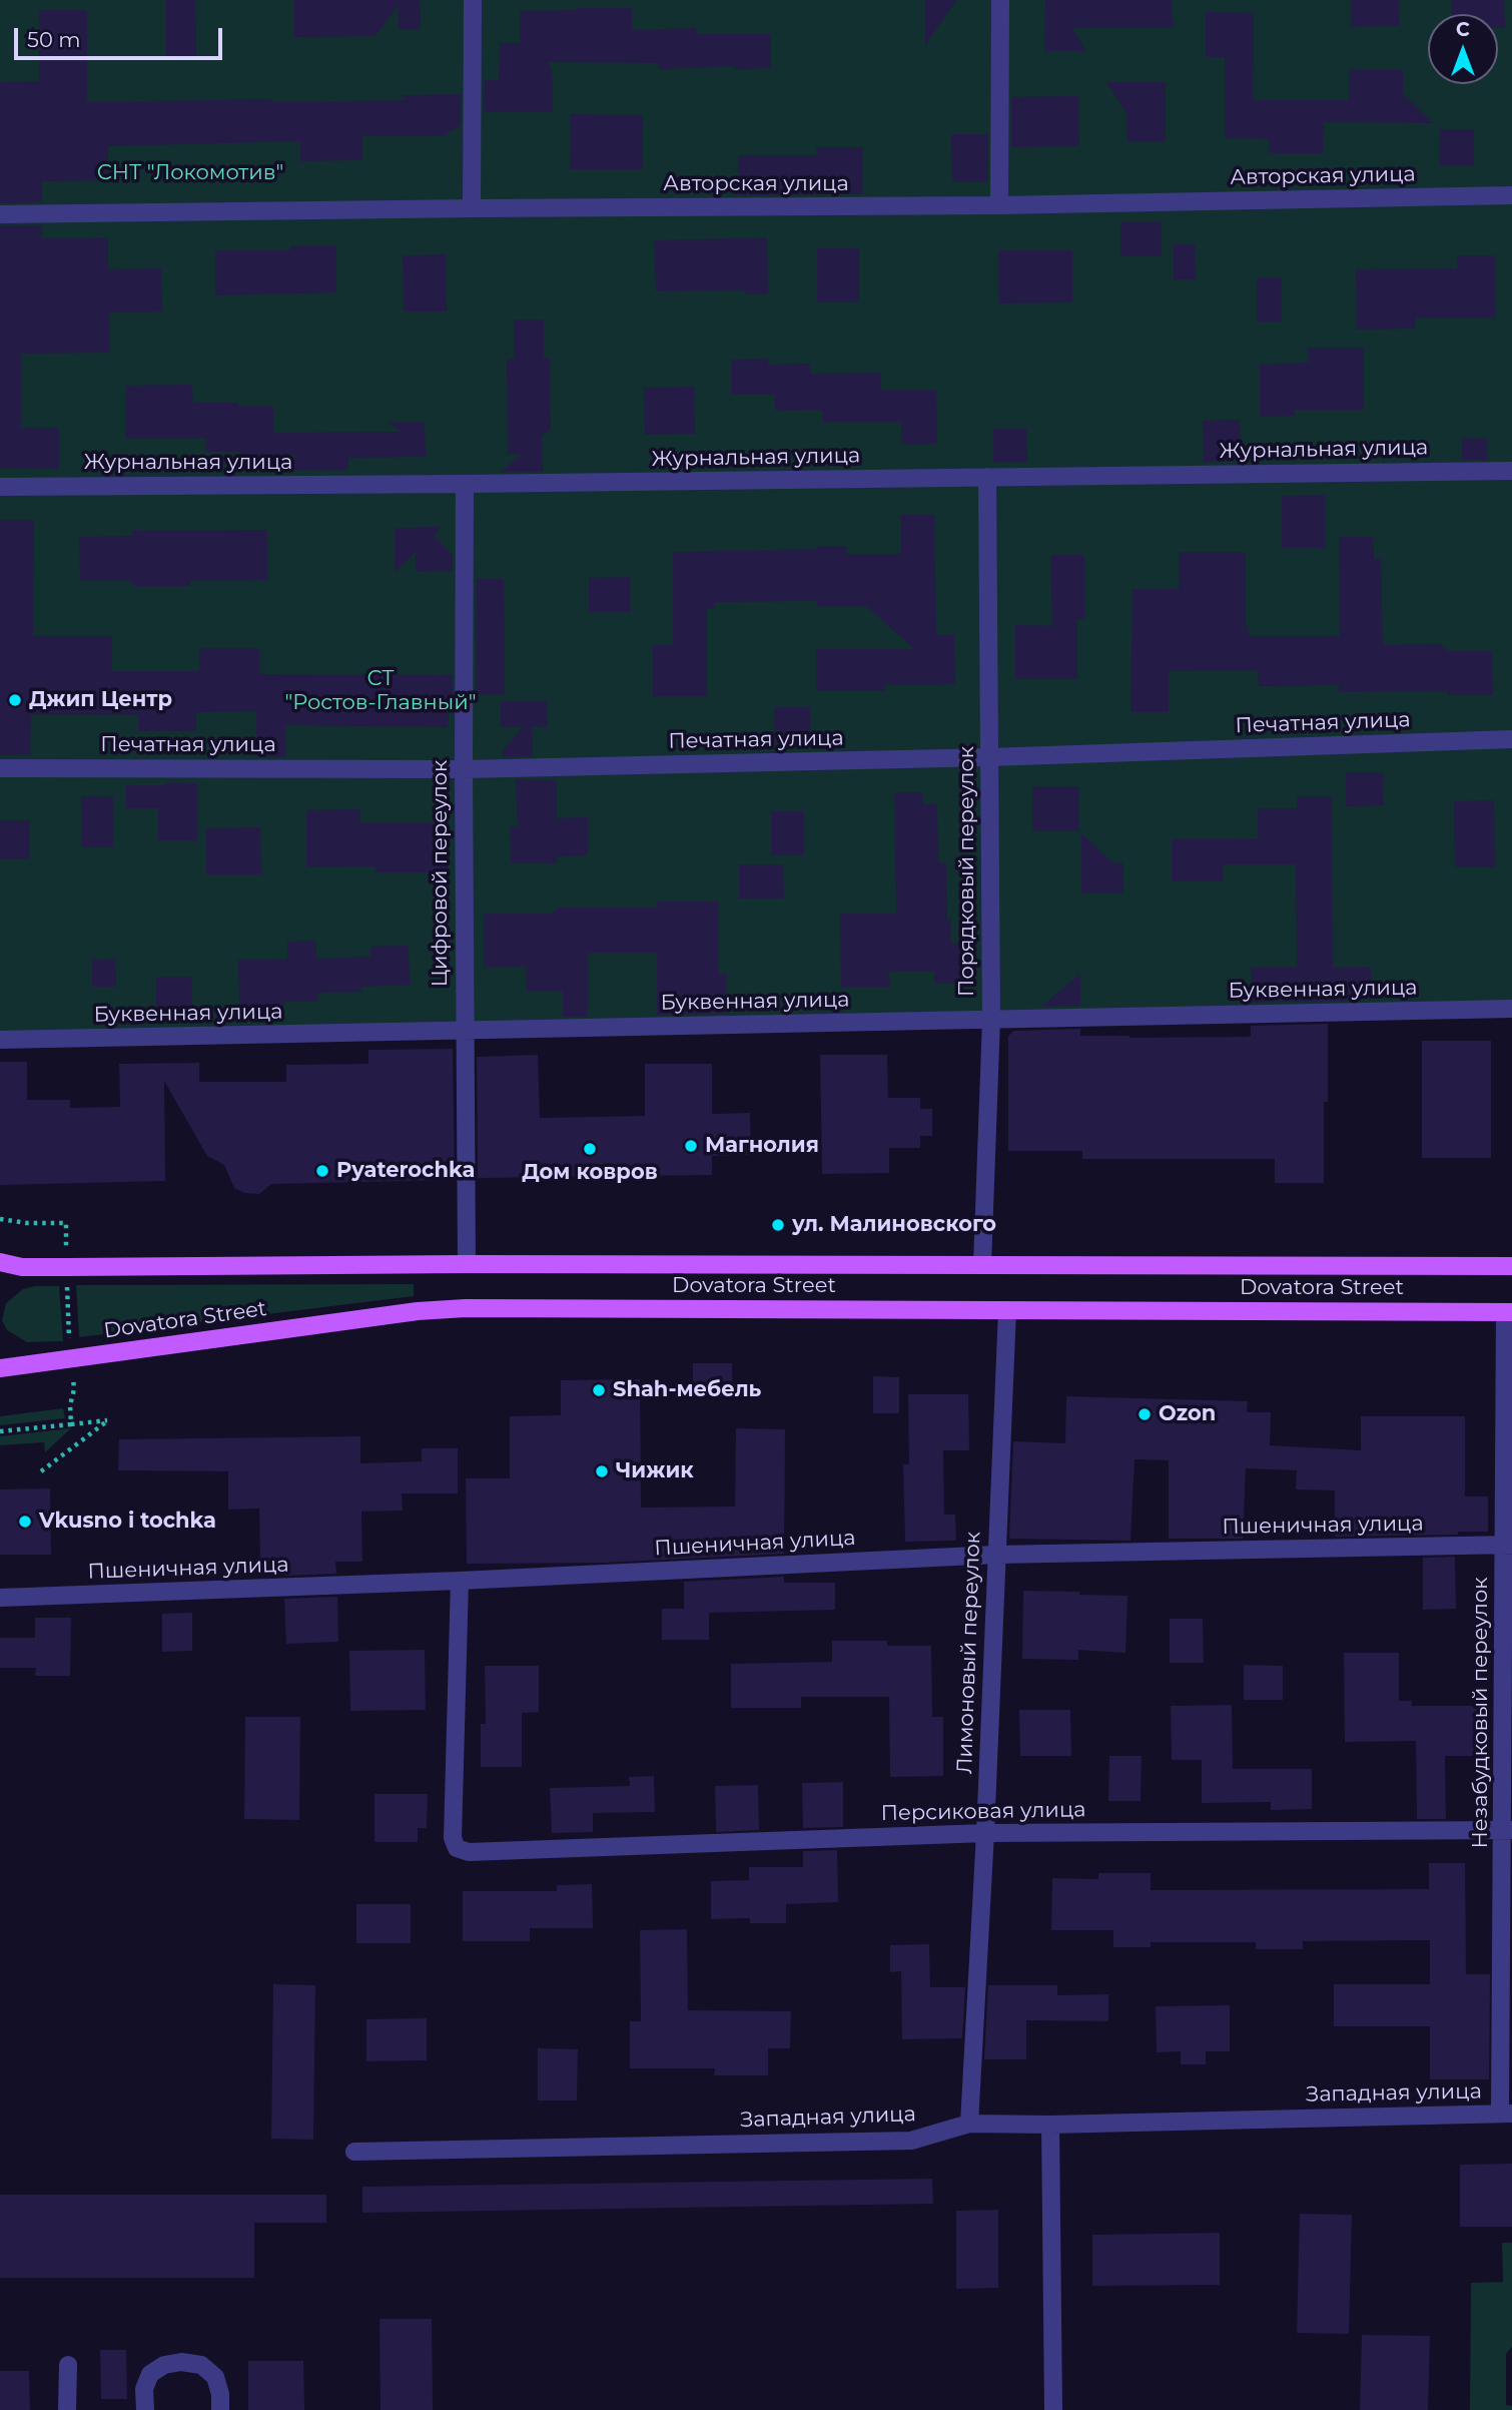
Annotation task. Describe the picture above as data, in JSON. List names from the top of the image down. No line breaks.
{"streets":{"main road":["Dovatora Street"],"street":["Авторская улица","Журнальная улица","Печатная улица","Порядковый переулок","Цифровой переулок","Буквенная улица","Пшеничная улица","Лимоновый переулок","Незабудковый переулок","Персиковая улица","Западная улица"]},"crossings":[["Журнальная улица","Порядковый переулок"],["Журнальная улица","Цифровой переулок"],["Печатная улица","Порядковый переулок"],["Печатная улица","Цифровой переулок"],["Порядковый переулок","Буквенная улица"],["Порядковый переулок","Dovatora Street"],["Цифровой переулок","Буквенная улица"],["Цифровой переулок","Dovatora Street"],["Dovatora Street","Лимоновый переулок"],["Dovatora Street","Незабудковый переулок"],["Пшеничная улица","Лимоновый переулок"],["Пшеничная улица","Незабудковый переулок"],["Пшеничная улица","Персиковая улица"],["Лимоновый переулок","Персиковая улица"],["Лимоновый переулок","Западная улица"],["Незабудковый переулок","Персиковая улица"],["Незабудковый переулок","Западная улица"]],"parks":["СНТ \"Локомотив\"","СТ \"Ростов-Главный\""],"places":["Джип Центр","Магнолия","Дом ковров","Pyaterochka","ул. Малиновского","Shah-мебель","Ozon","Чижик","Vkusno i tochka"],"scale_bar":"50 m","north":"top"}
